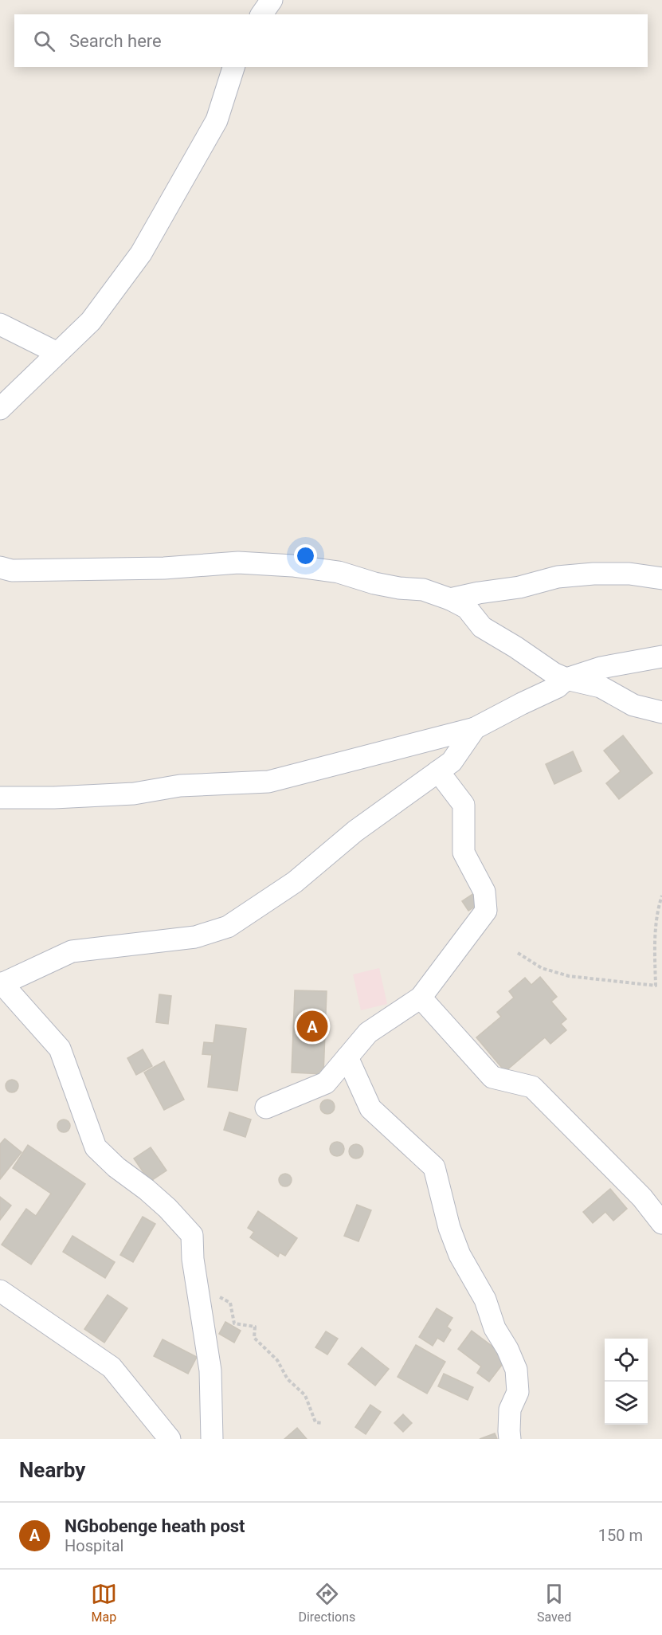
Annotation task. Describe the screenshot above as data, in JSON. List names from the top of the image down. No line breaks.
{"page":{"search":"Search here","pins":"A","heading":"Nearby","list":[{"mark":"A","name":"NGbobenge heath post","note":"Hospital","value":"150 m"}],"nav":["Map","Directions","Saved"]}}
